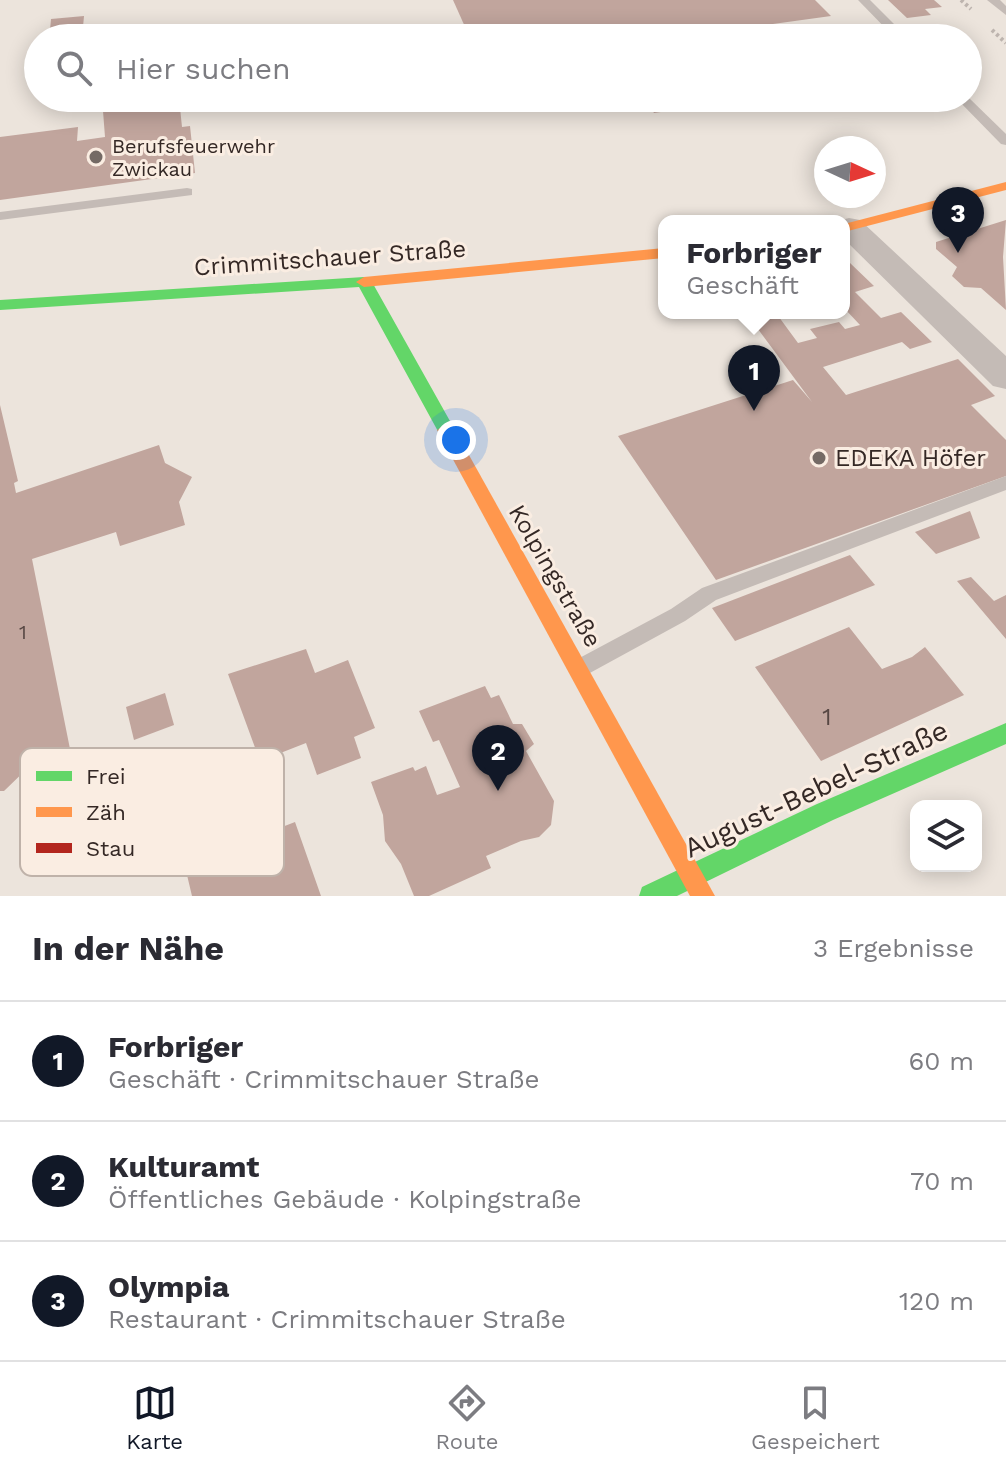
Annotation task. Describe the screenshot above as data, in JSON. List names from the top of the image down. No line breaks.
{"streets":{"main road":["Crimmitschauer Straße","Kolpingstraße","August-Bebel-Straße"]},"crossings":[["Crimmitschauer Straße","Kolpingstraße"],["Kolpingstraße","August-Bebel-Straße"]],"places":["Berufsfeuerwehr Zwickau","EDEKA Höfer"],"house_numbers":["1","1"],"legend":["Frei","Zäh","Stau"],"north":"right","page":{"search":"Hier suchen","pins":["3","1","2"],"popup":["Forbriger","Geschäft"],"heading":["In der Nähe","3 Ergebnisse"],"list":[{"mark":"1","name":"Forbriger","note":"Geschäft · Crimmitschauer Straße","value":"60 m"},{"mark":"2","name":"Kulturamt","note":"Öffentliches Gebäude · Kolpingstraße","value":"70 m"},{"mark":"3","name":"Olympia","note":"Restaurant · Crimmitschauer Straße","value":"120 m"}],"nav":["Karte","Route","Gespeichert"]}}
